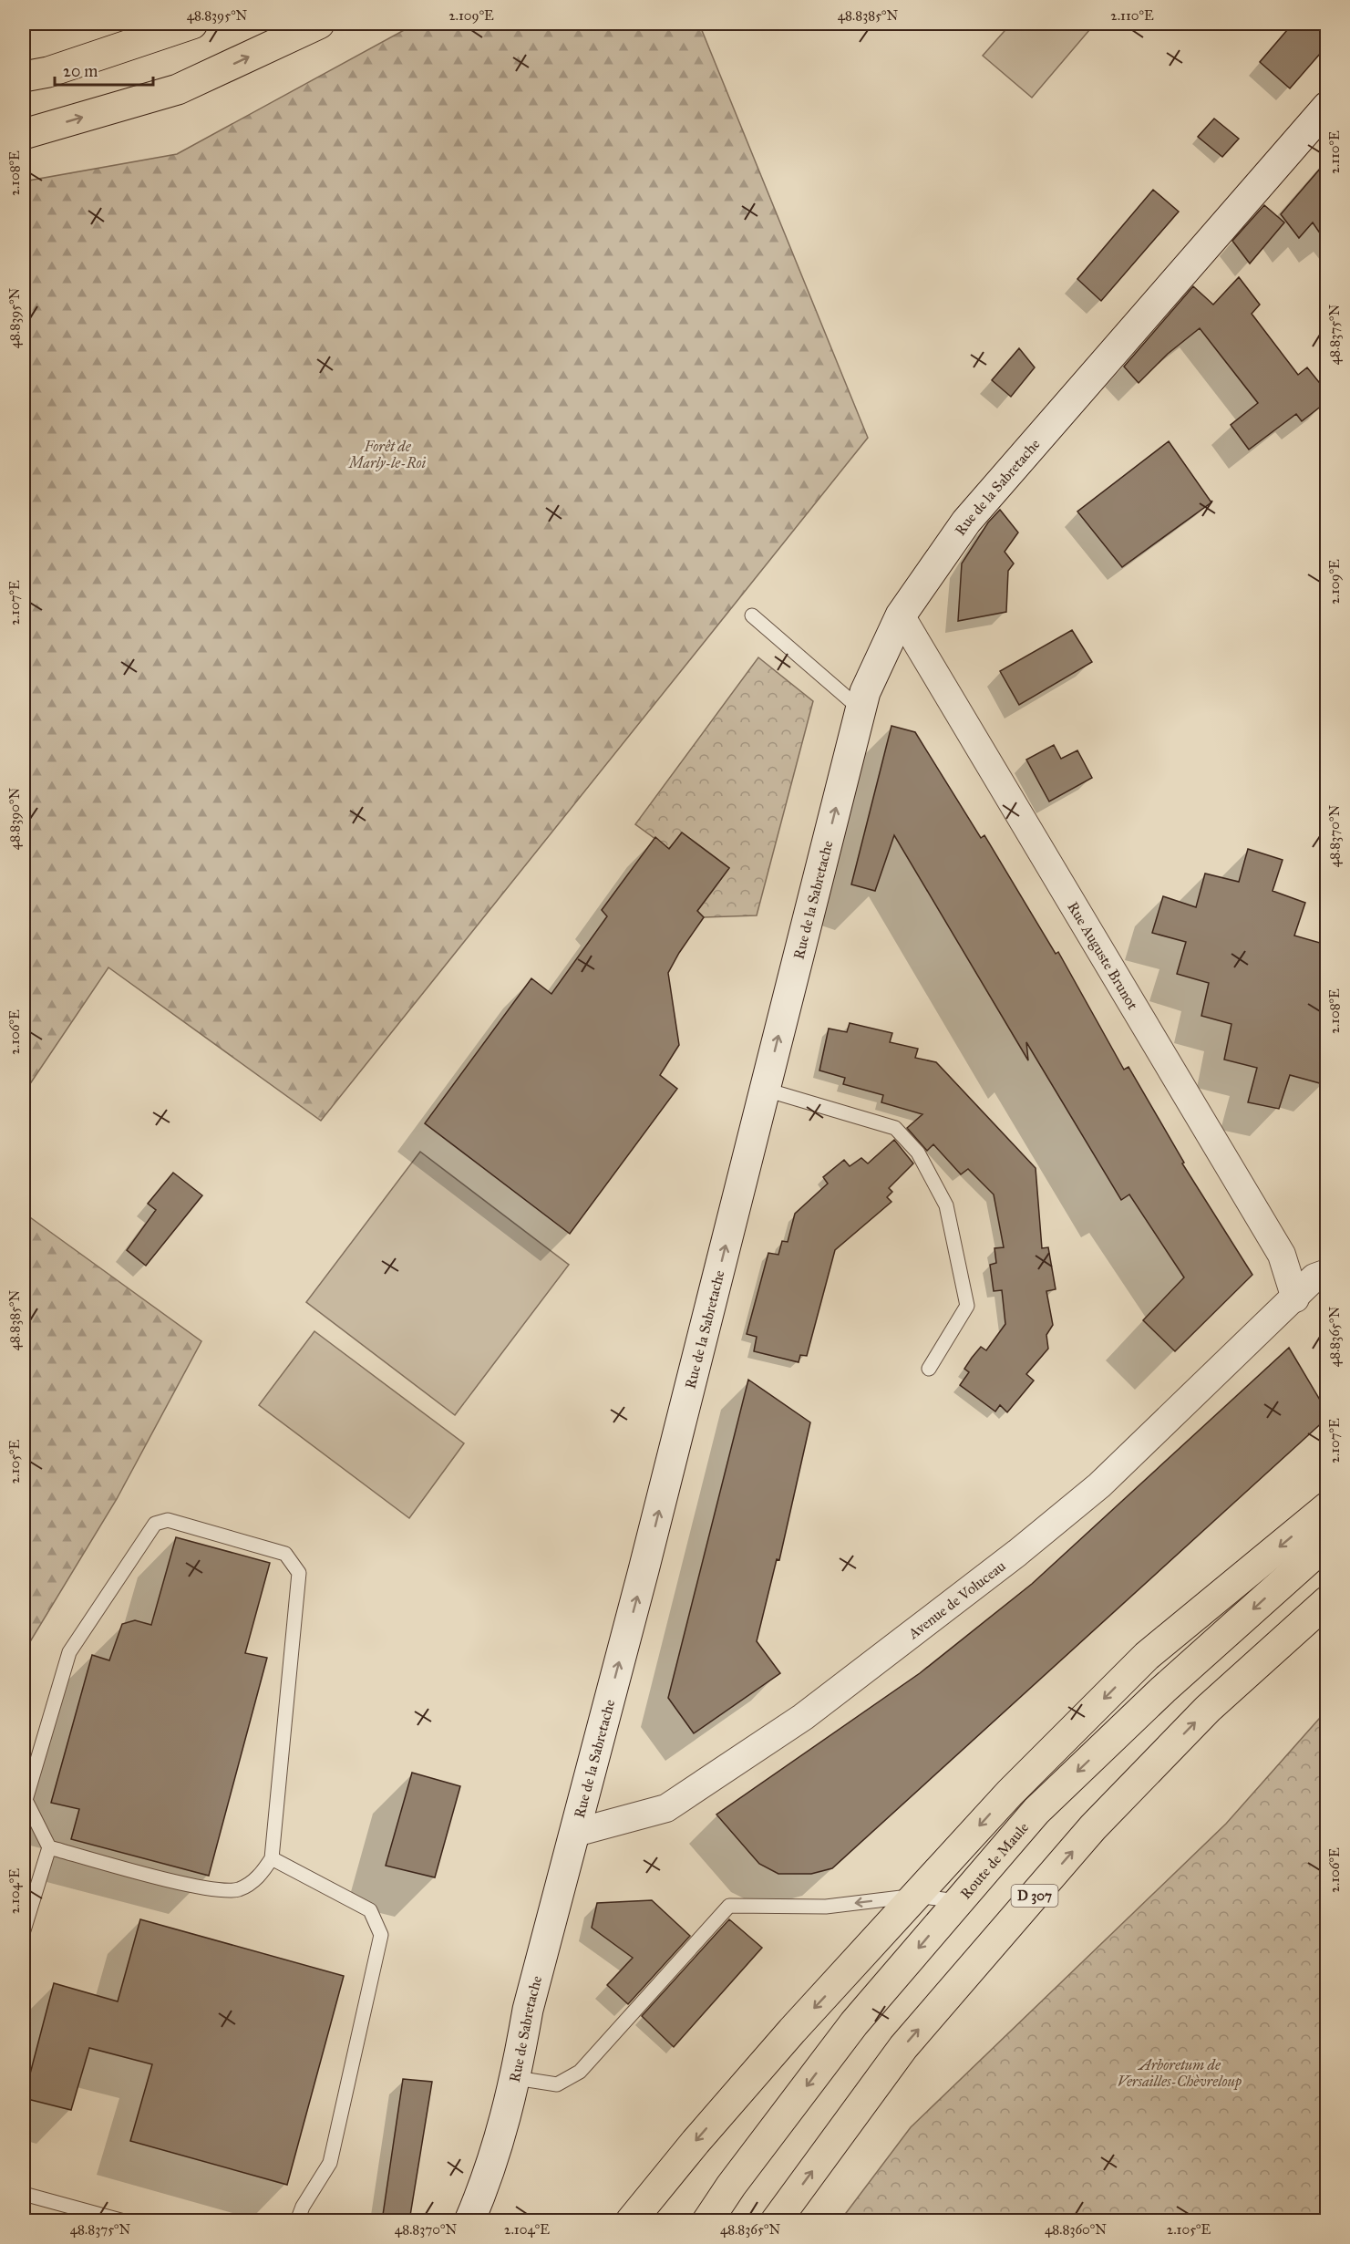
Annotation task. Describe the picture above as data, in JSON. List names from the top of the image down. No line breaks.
{"streets":{"main road":["Route de Maule","D 307"],"street":["Rue de la Sabretache","Rue Auguste Brunot","Avenue de Voluceau","Rue de Sabretache"]},"crossings":[["Rue de la Sabretache","Rue Auguste Brunot"],["Rue de la Sabretache","Avenue de Voluceau"],["Rue de la Sabretache","Rue de Sabretache"],["Rue Auguste Brunot","Avenue de Voluceau"],["Avenue de Voluceau","Rue de Sabretache"]],"one_way":["Rue de la Sabretache"],"parks":["Forêt de Marly-le-Roi","Arboretum de Versailles-Chèvreloup"],"scale_bar":"20 m","coordinates":["48.8395°N","2.109°E","48.8385°N","2.110°E","2.108°E","48.8375°N","2.107°E","48.8390°N","48.8370°N","2.106°E","48.8365°N","2.105°E","2.104°E","48.8360°N"]}
